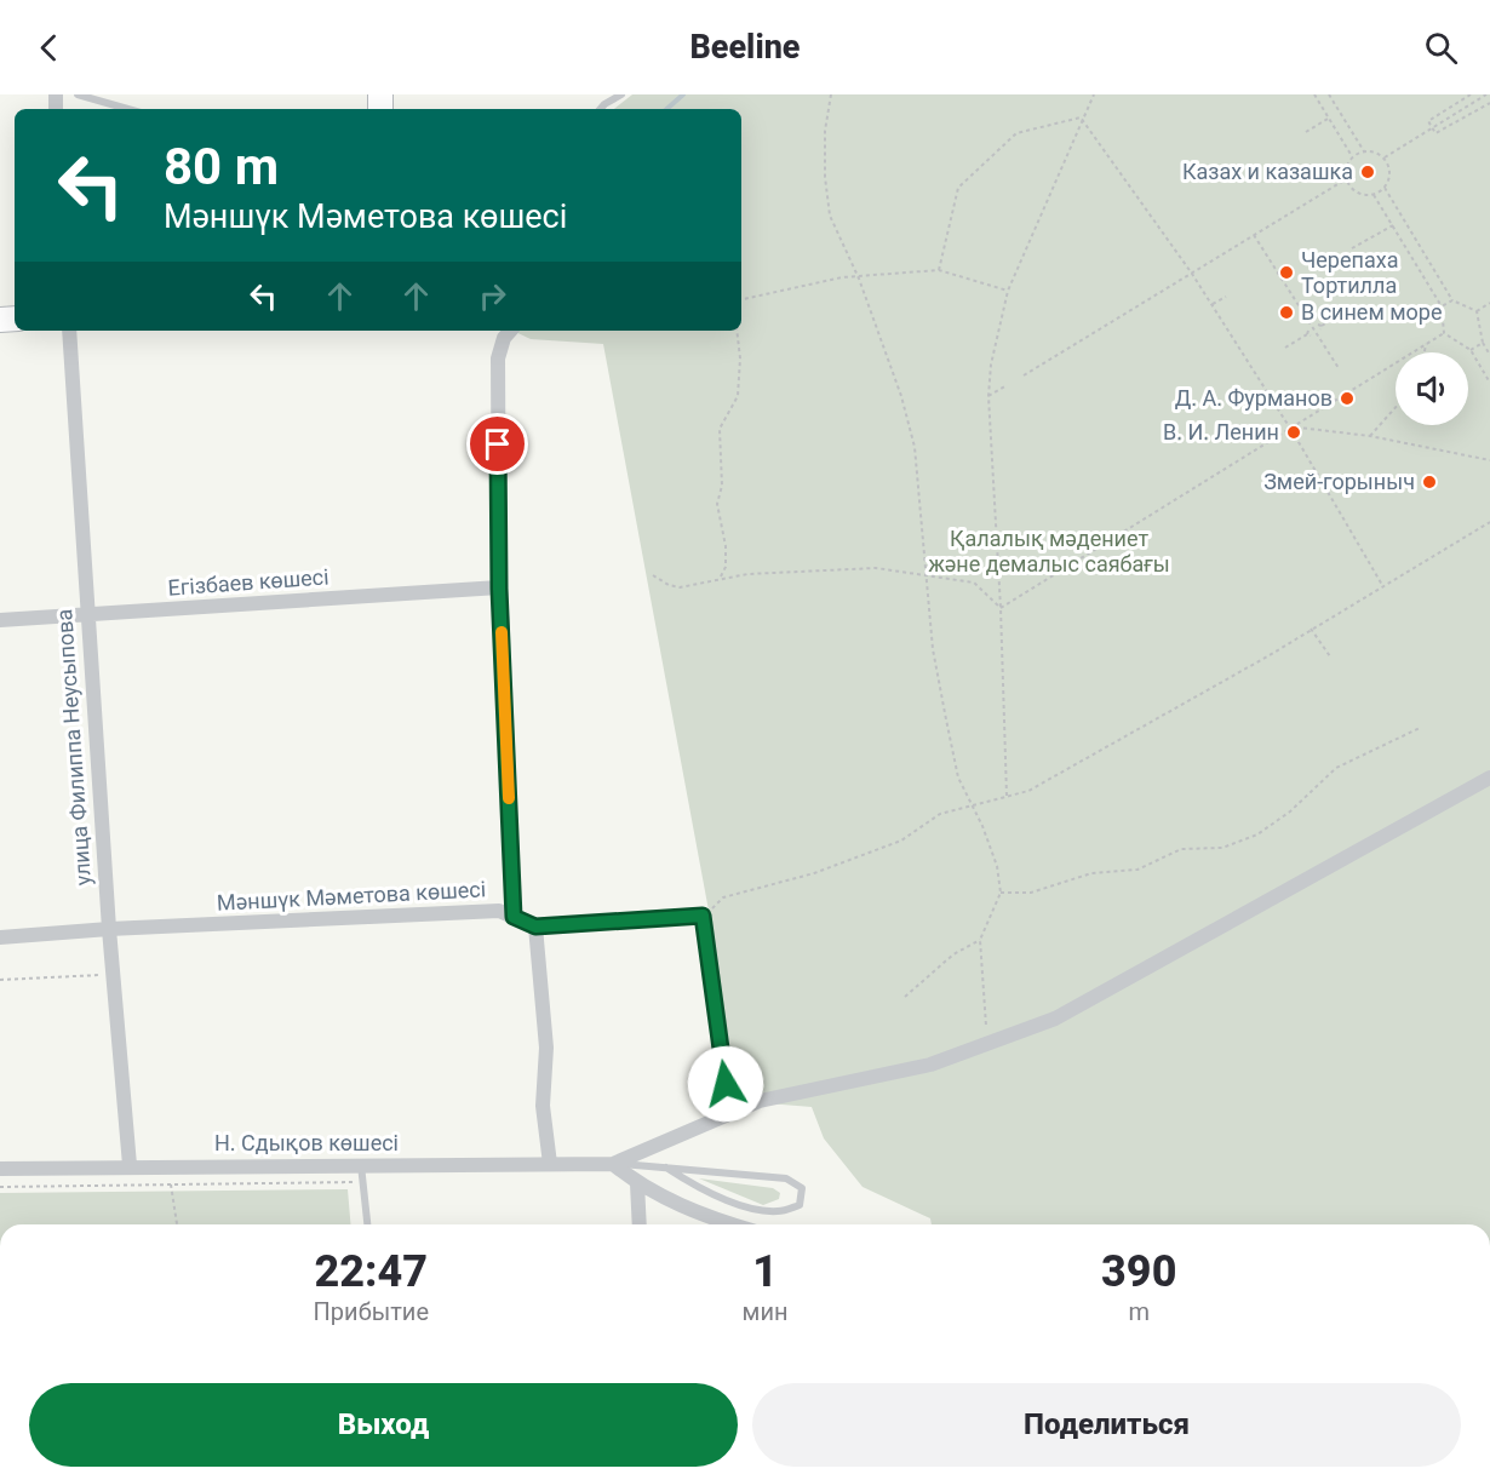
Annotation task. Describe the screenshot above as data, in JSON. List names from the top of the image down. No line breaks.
{"streets":{"street":["Егізбаев көшесі","улица Филиппа Неусыпова","Мәншүк Мәметова көшесі","Н. Сдықов көшесі"]},"crossings":[["Егізбаев көшесі","улица Филиппа Неусыпова"],["улица Филиппа Неусыпова","Мәншүк Мәметова көшесі"],["улица Филиппа Неусыпова","Н. Сдықов көшесі"]],"parks":["Қалалық мәдениет және демалыс саябағы"],"places":["Казах и казашка","Черепаха Тортилла","В синем море","Д. А. Фурманов","В. И. Ленин","Змей-горыныч"],"page":{"header":"Beeline","turn":["80 m","Мәншүк Мәметова көшесі"],"eta":["22:47","Прибытие","1","мин","390","m"],"buttons":["Выход","Поделиться"]}}
